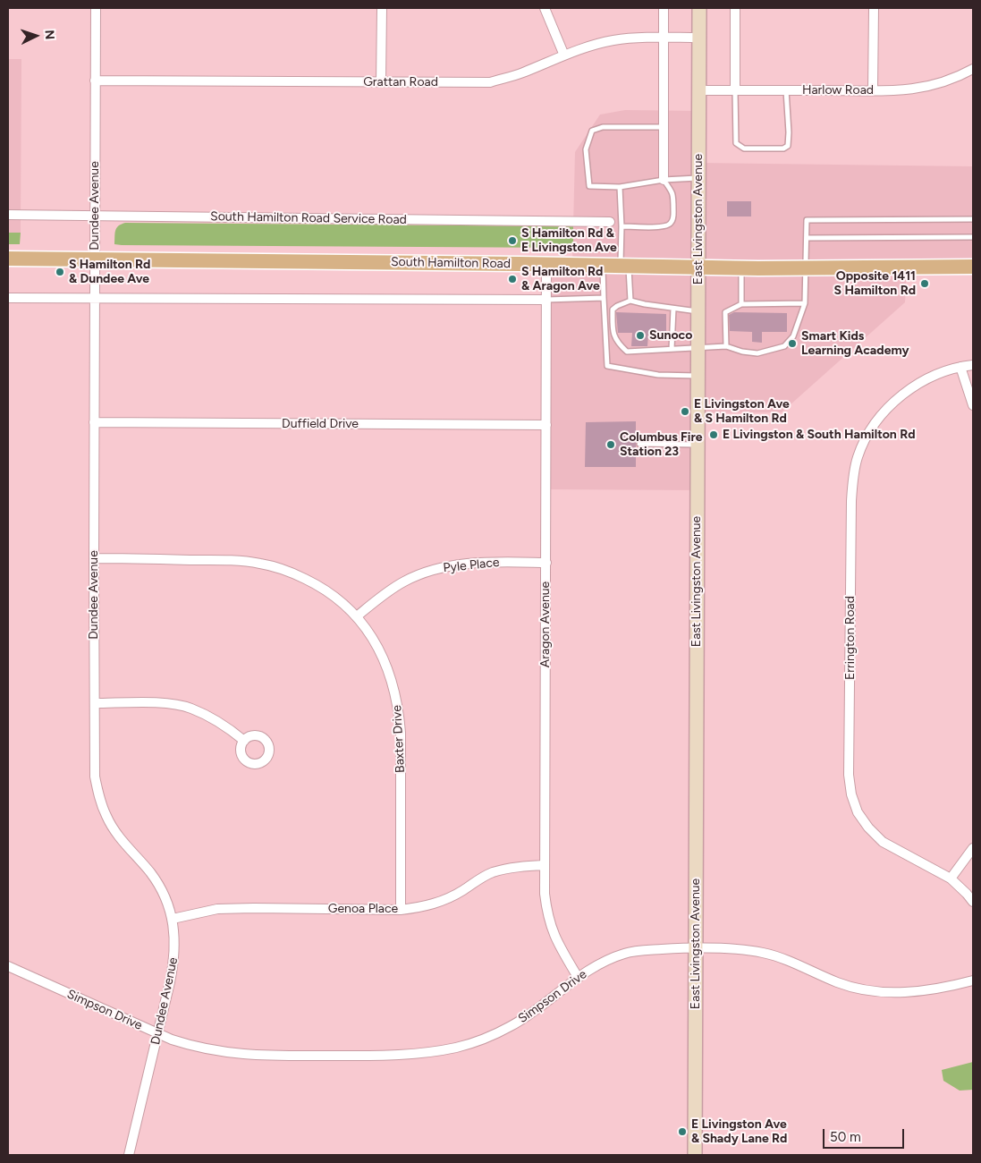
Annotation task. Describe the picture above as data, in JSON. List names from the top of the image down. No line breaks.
{"streets":{"main road":["East Livingston Avenue","South Hamilton Road"],"street":["Grattan Road","Harlow Road","Dundee Avenue","South Hamilton Road Service Road","Duffield Drive","Pyle Place","Aragon Avenue","Errington Road","Baxter Drive","Genoa Place","Simpson Drive"]},"crossings":[["Grattan Road","Dundee Avenue"],["Grattan Road","East Livingston Avenue"],["Harlow Road","East Livingston Avenue"],["Dundee Avenue","South Hamilton Road Service Road"],["Dundee Avenue","South Hamilton Road"],["Dundee Avenue","Duffield Drive"],["Dundee Avenue","Baxter Drive"],["Dundee Avenue","Genoa Place"],["Dundee Avenue","Simpson Drive"],["East Livingston Avenue","South Hamilton Road"],["East Livingston Avenue","Simpson Drive"],["South Hamilton Road","Aragon Avenue"],["Duffield Drive","Aragon Avenue"],["Pyle Place","Aragon Avenue"],["Pyle Place","Baxter Drive"],["Aragon Avenue","Genoa Place"],["Aragon Avenue","Simpson Drive"],["Baxter Drive","Genoa Place"]],"places":["S Hamilton Rd & E Livingston Ave","S Hamilton Rd & Dundee Ave","S Hamilton Rd & Aragon Ave","Opposite 1411 S Hamilton Rd","Sunoco","Smart Kids Learning Academy","E Livingston Ave & S Hamilton Rd","E Livingston & South Hamilton Rd","Columbus Fire Station 23","E Livingston Ave & Shady Lane Rd"],"scale_bar":"50 m","north":"right"}
